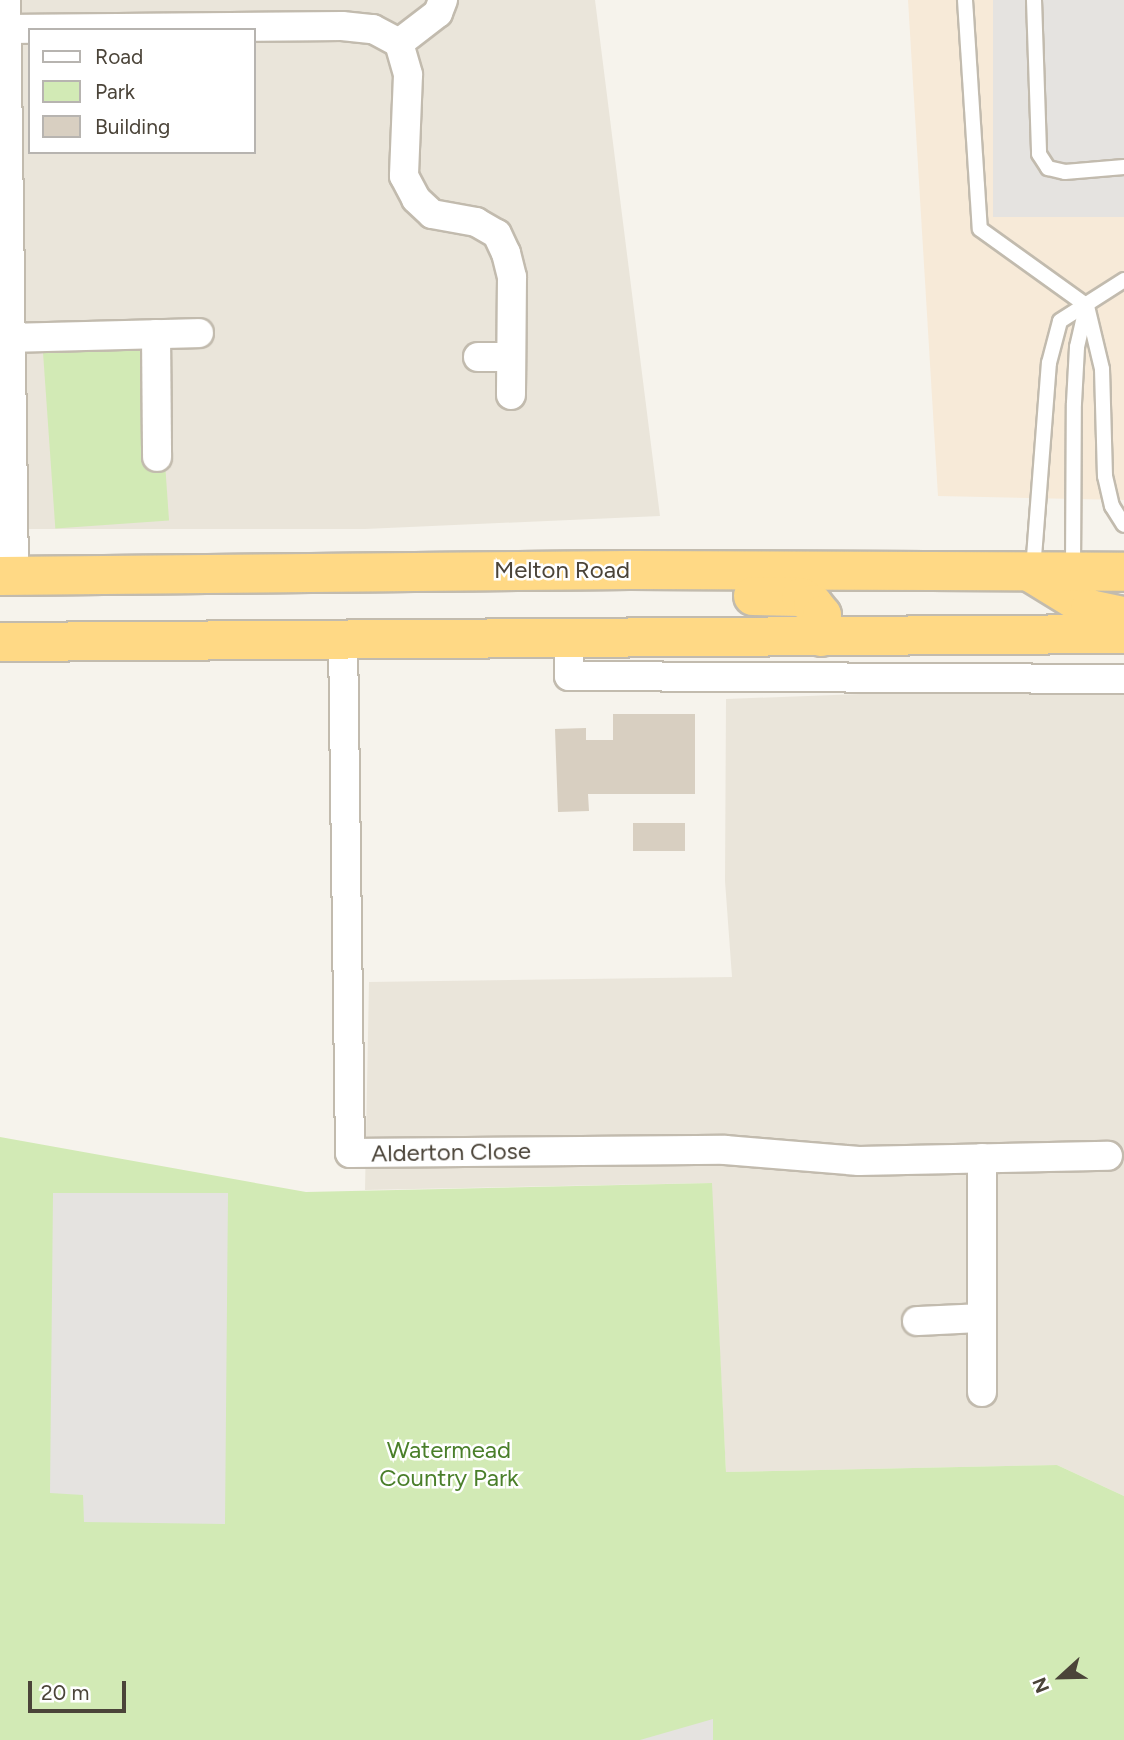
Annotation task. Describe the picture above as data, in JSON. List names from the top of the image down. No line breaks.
{"streets":{"highway":["Melton Road"],"street":["Alderton Close"]},"parks":["Watermead Country Park"],"legend":["Road","Park","Building"],"scale_bar":"20 m","north":"left"}
